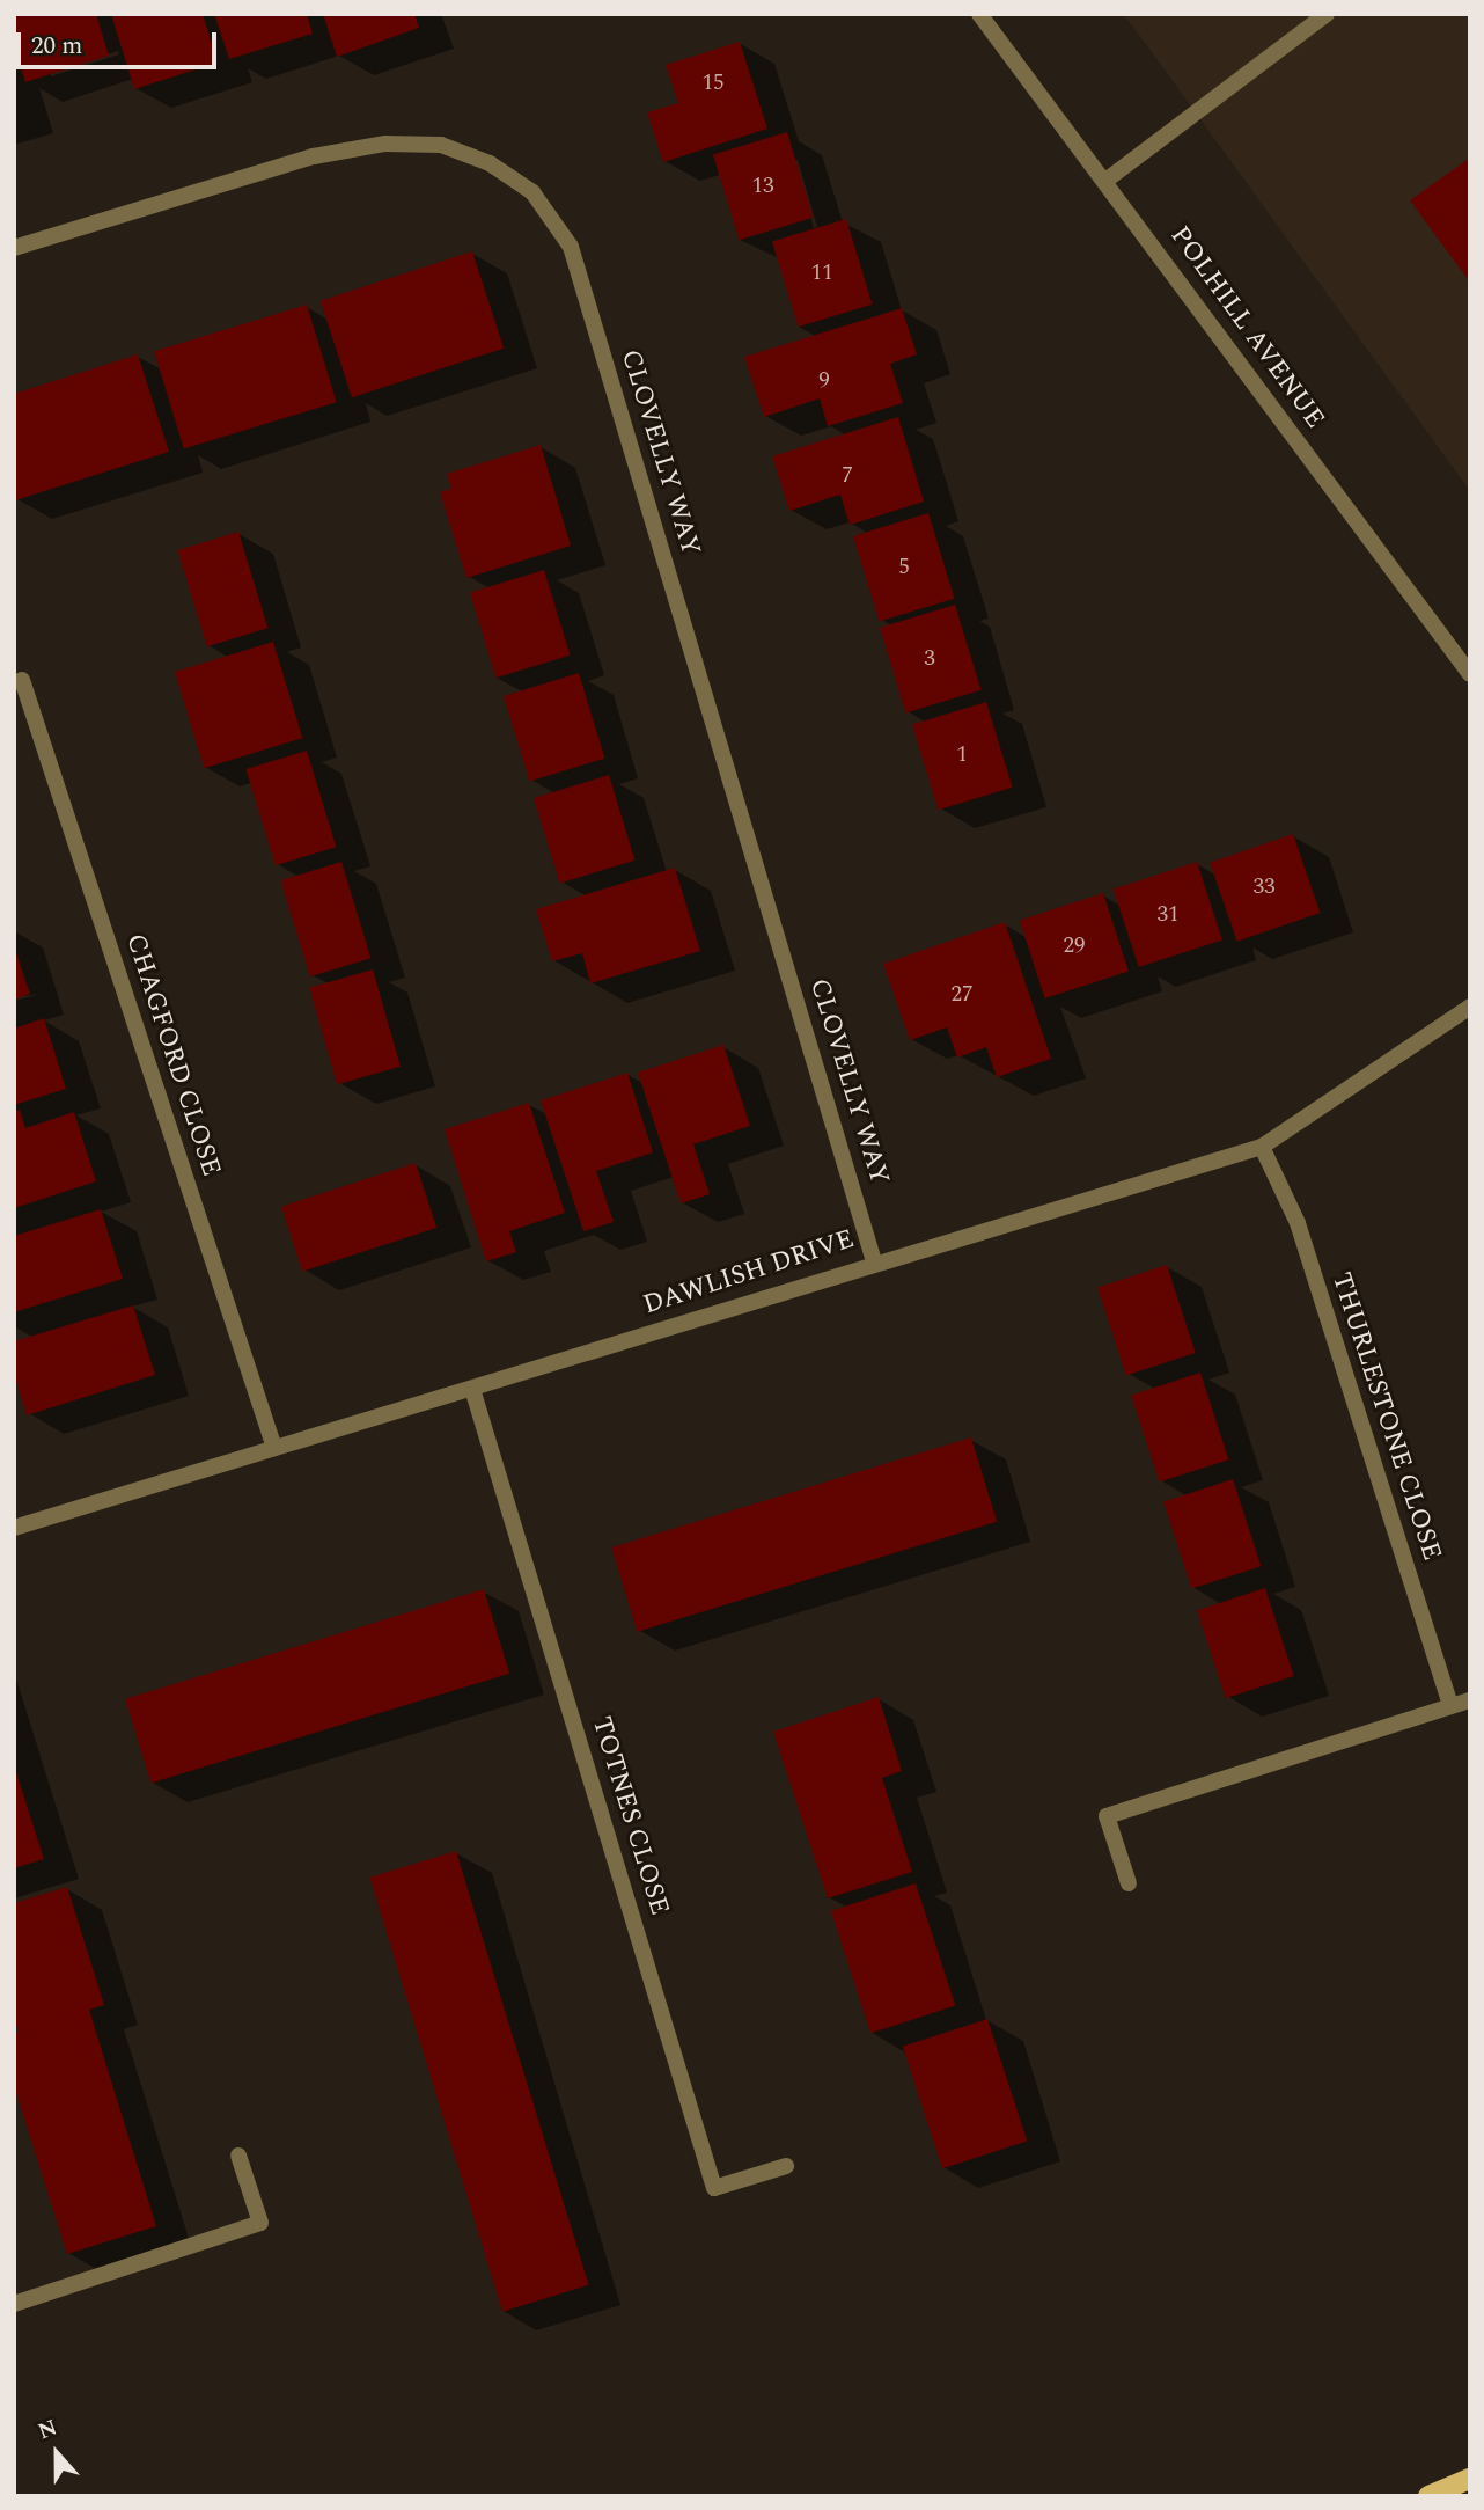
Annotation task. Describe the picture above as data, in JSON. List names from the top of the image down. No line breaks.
{"streets":{"street":["POLHILL AVENUE","CLOVELLY WAY","CHAGFORD CLOSE","DAWLISH DRIVE","THURLESTONE CLOSE","TOTNES CLOSE"]},"crossings":[["CLOVELLY WAY","DAWLISH DRIVE"],["CHAGFORD CLOSE","DAWLISH DRIVE"],["DAWLISH DRIVE","THURLESTONE CLOSE"],["DAWLISH DRIVE","TOTNES CLOSE"]],"house_numbers":["15","13","11","9","7","5","3","1","33","31","29","27"],"scale_bar":"20 m","north":"top"}
